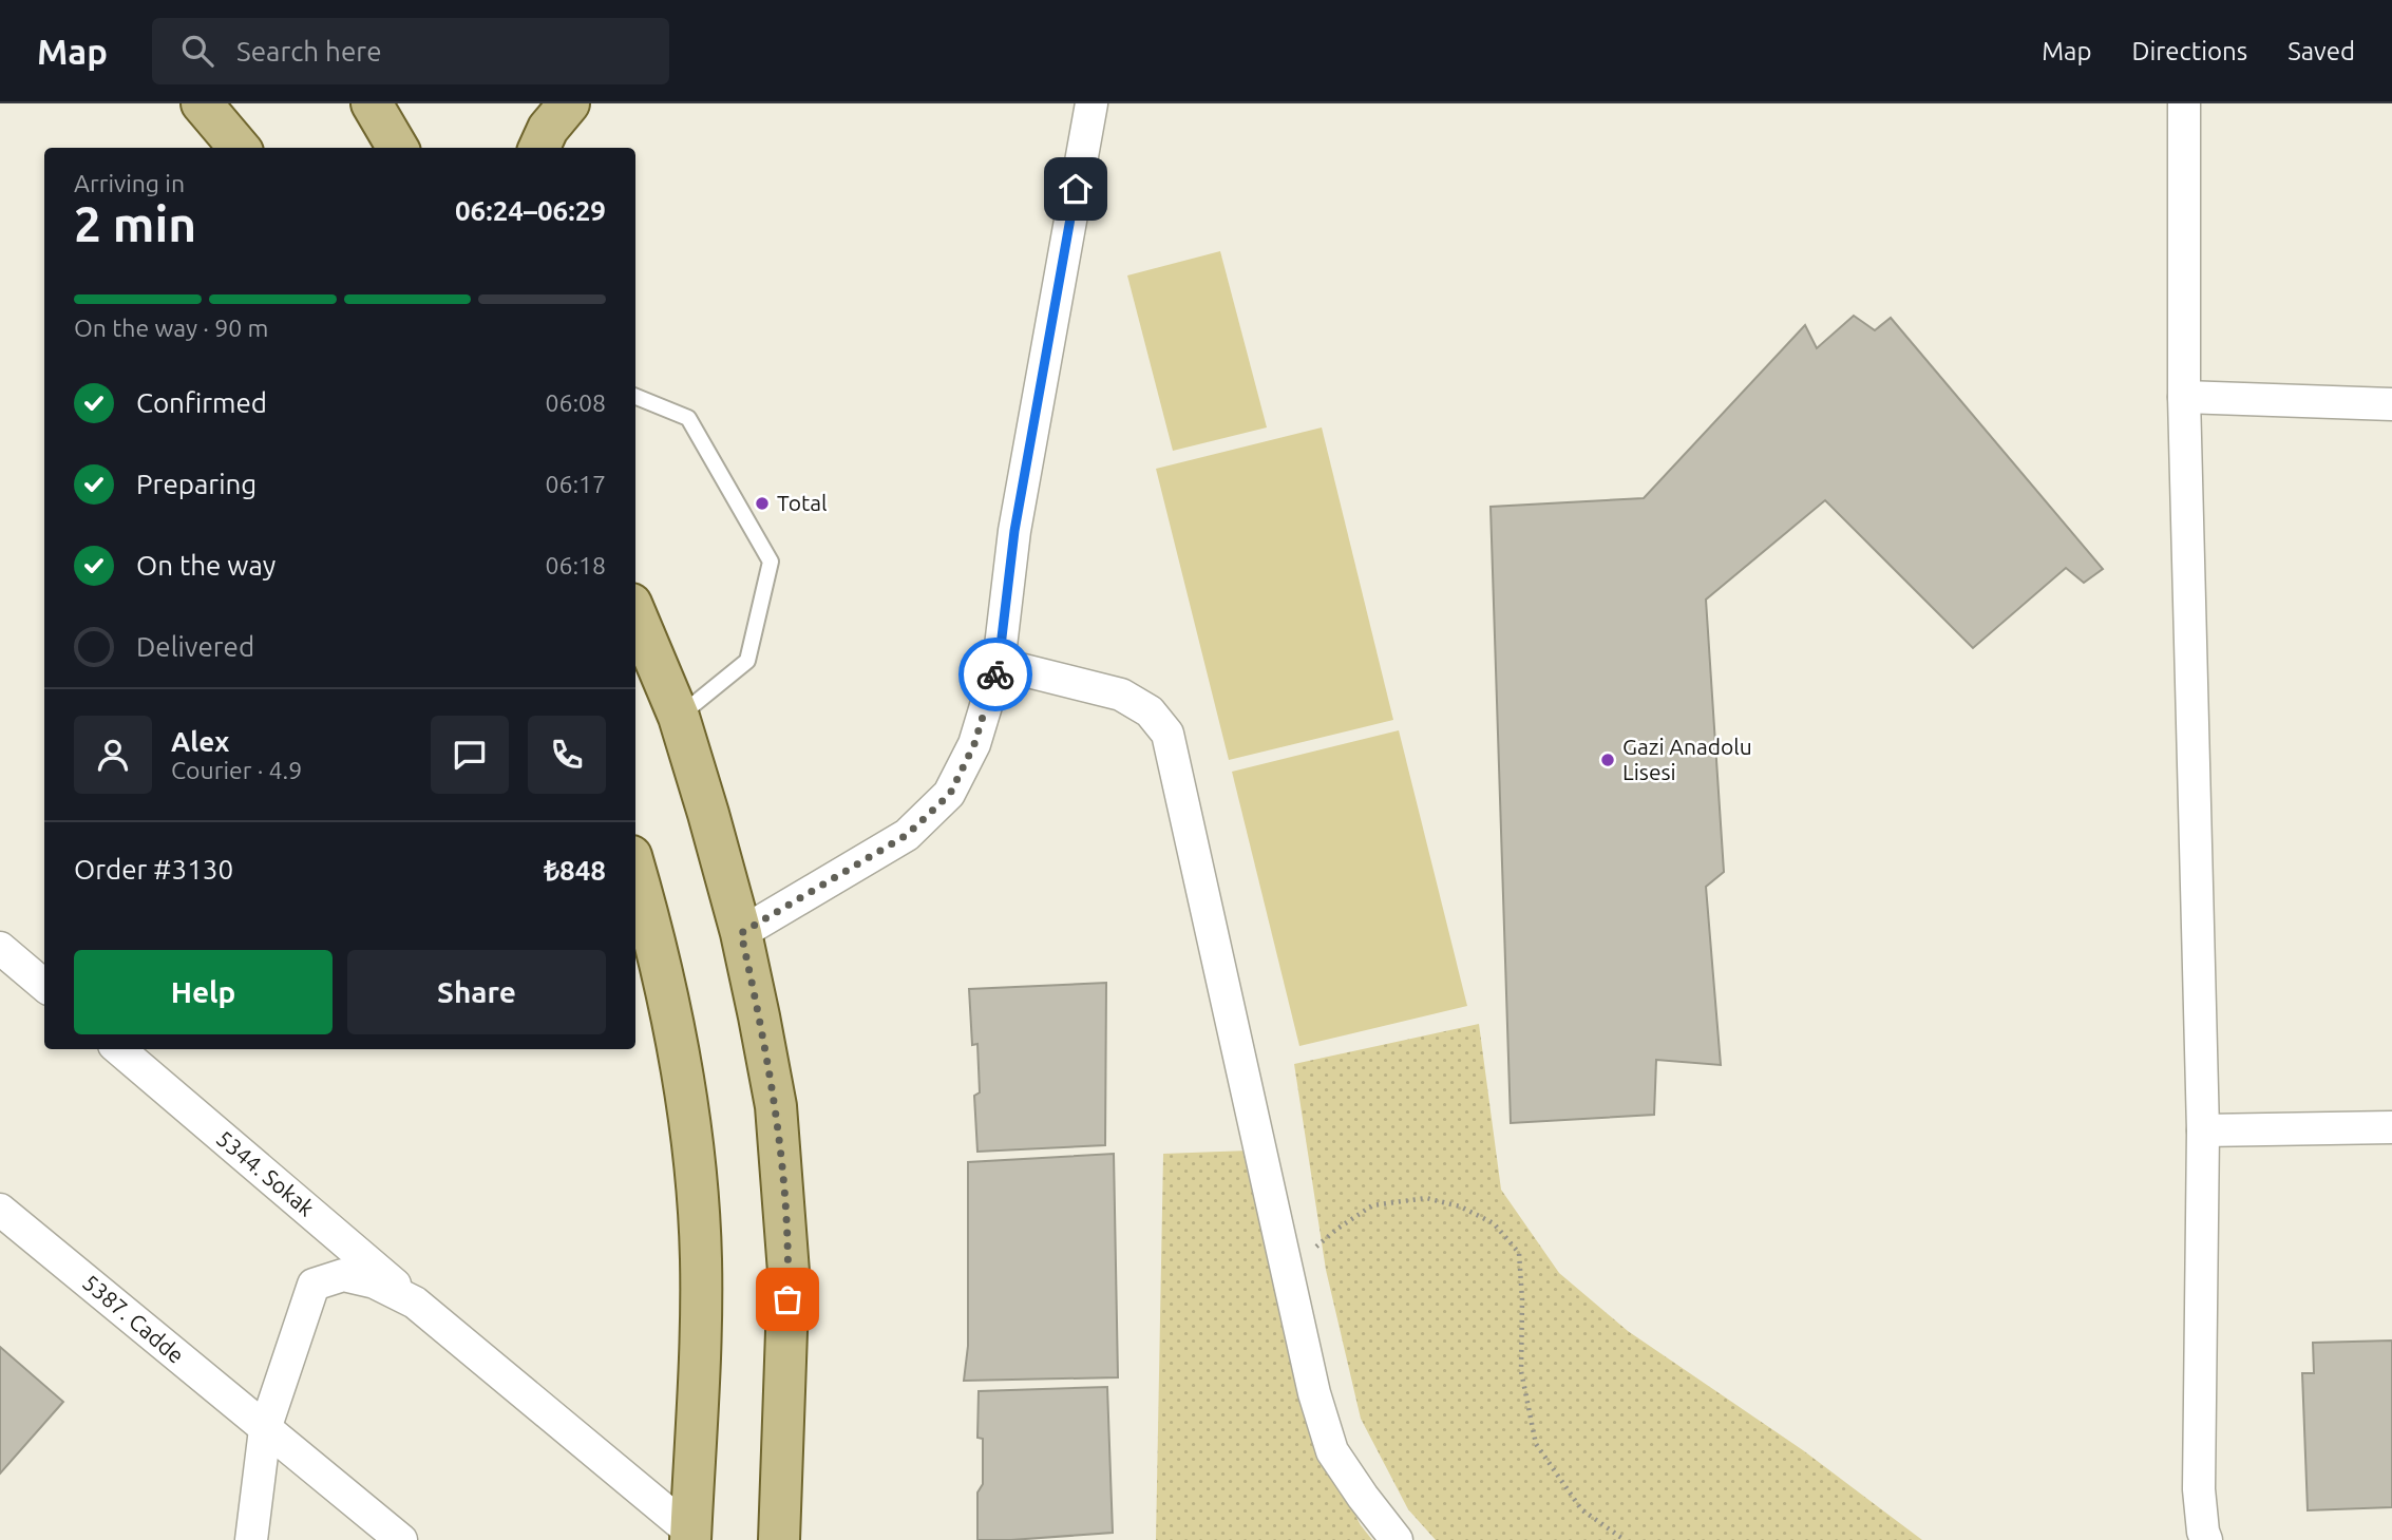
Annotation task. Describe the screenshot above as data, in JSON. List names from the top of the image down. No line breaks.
{"streets":{"street":["5344. Sokak","5387. Cadde"]},"places":["Total","Gazi Anadolu Lisesi"],"page":{"header":"Map","search":"Search here","nav":["Map","Directions","Saved"],"heading":["2 min","Arriving in","06:24–06:29"],"panel":["Alex","Courier · 4.9","Order #3130","₺848"],"bar":"On the way · 90 m","list":[["Confirmed","06:08"],["Preparing","06:17"],["On the way","06:18"],"Delivered"],"buttons":["Help","Share"]}}
